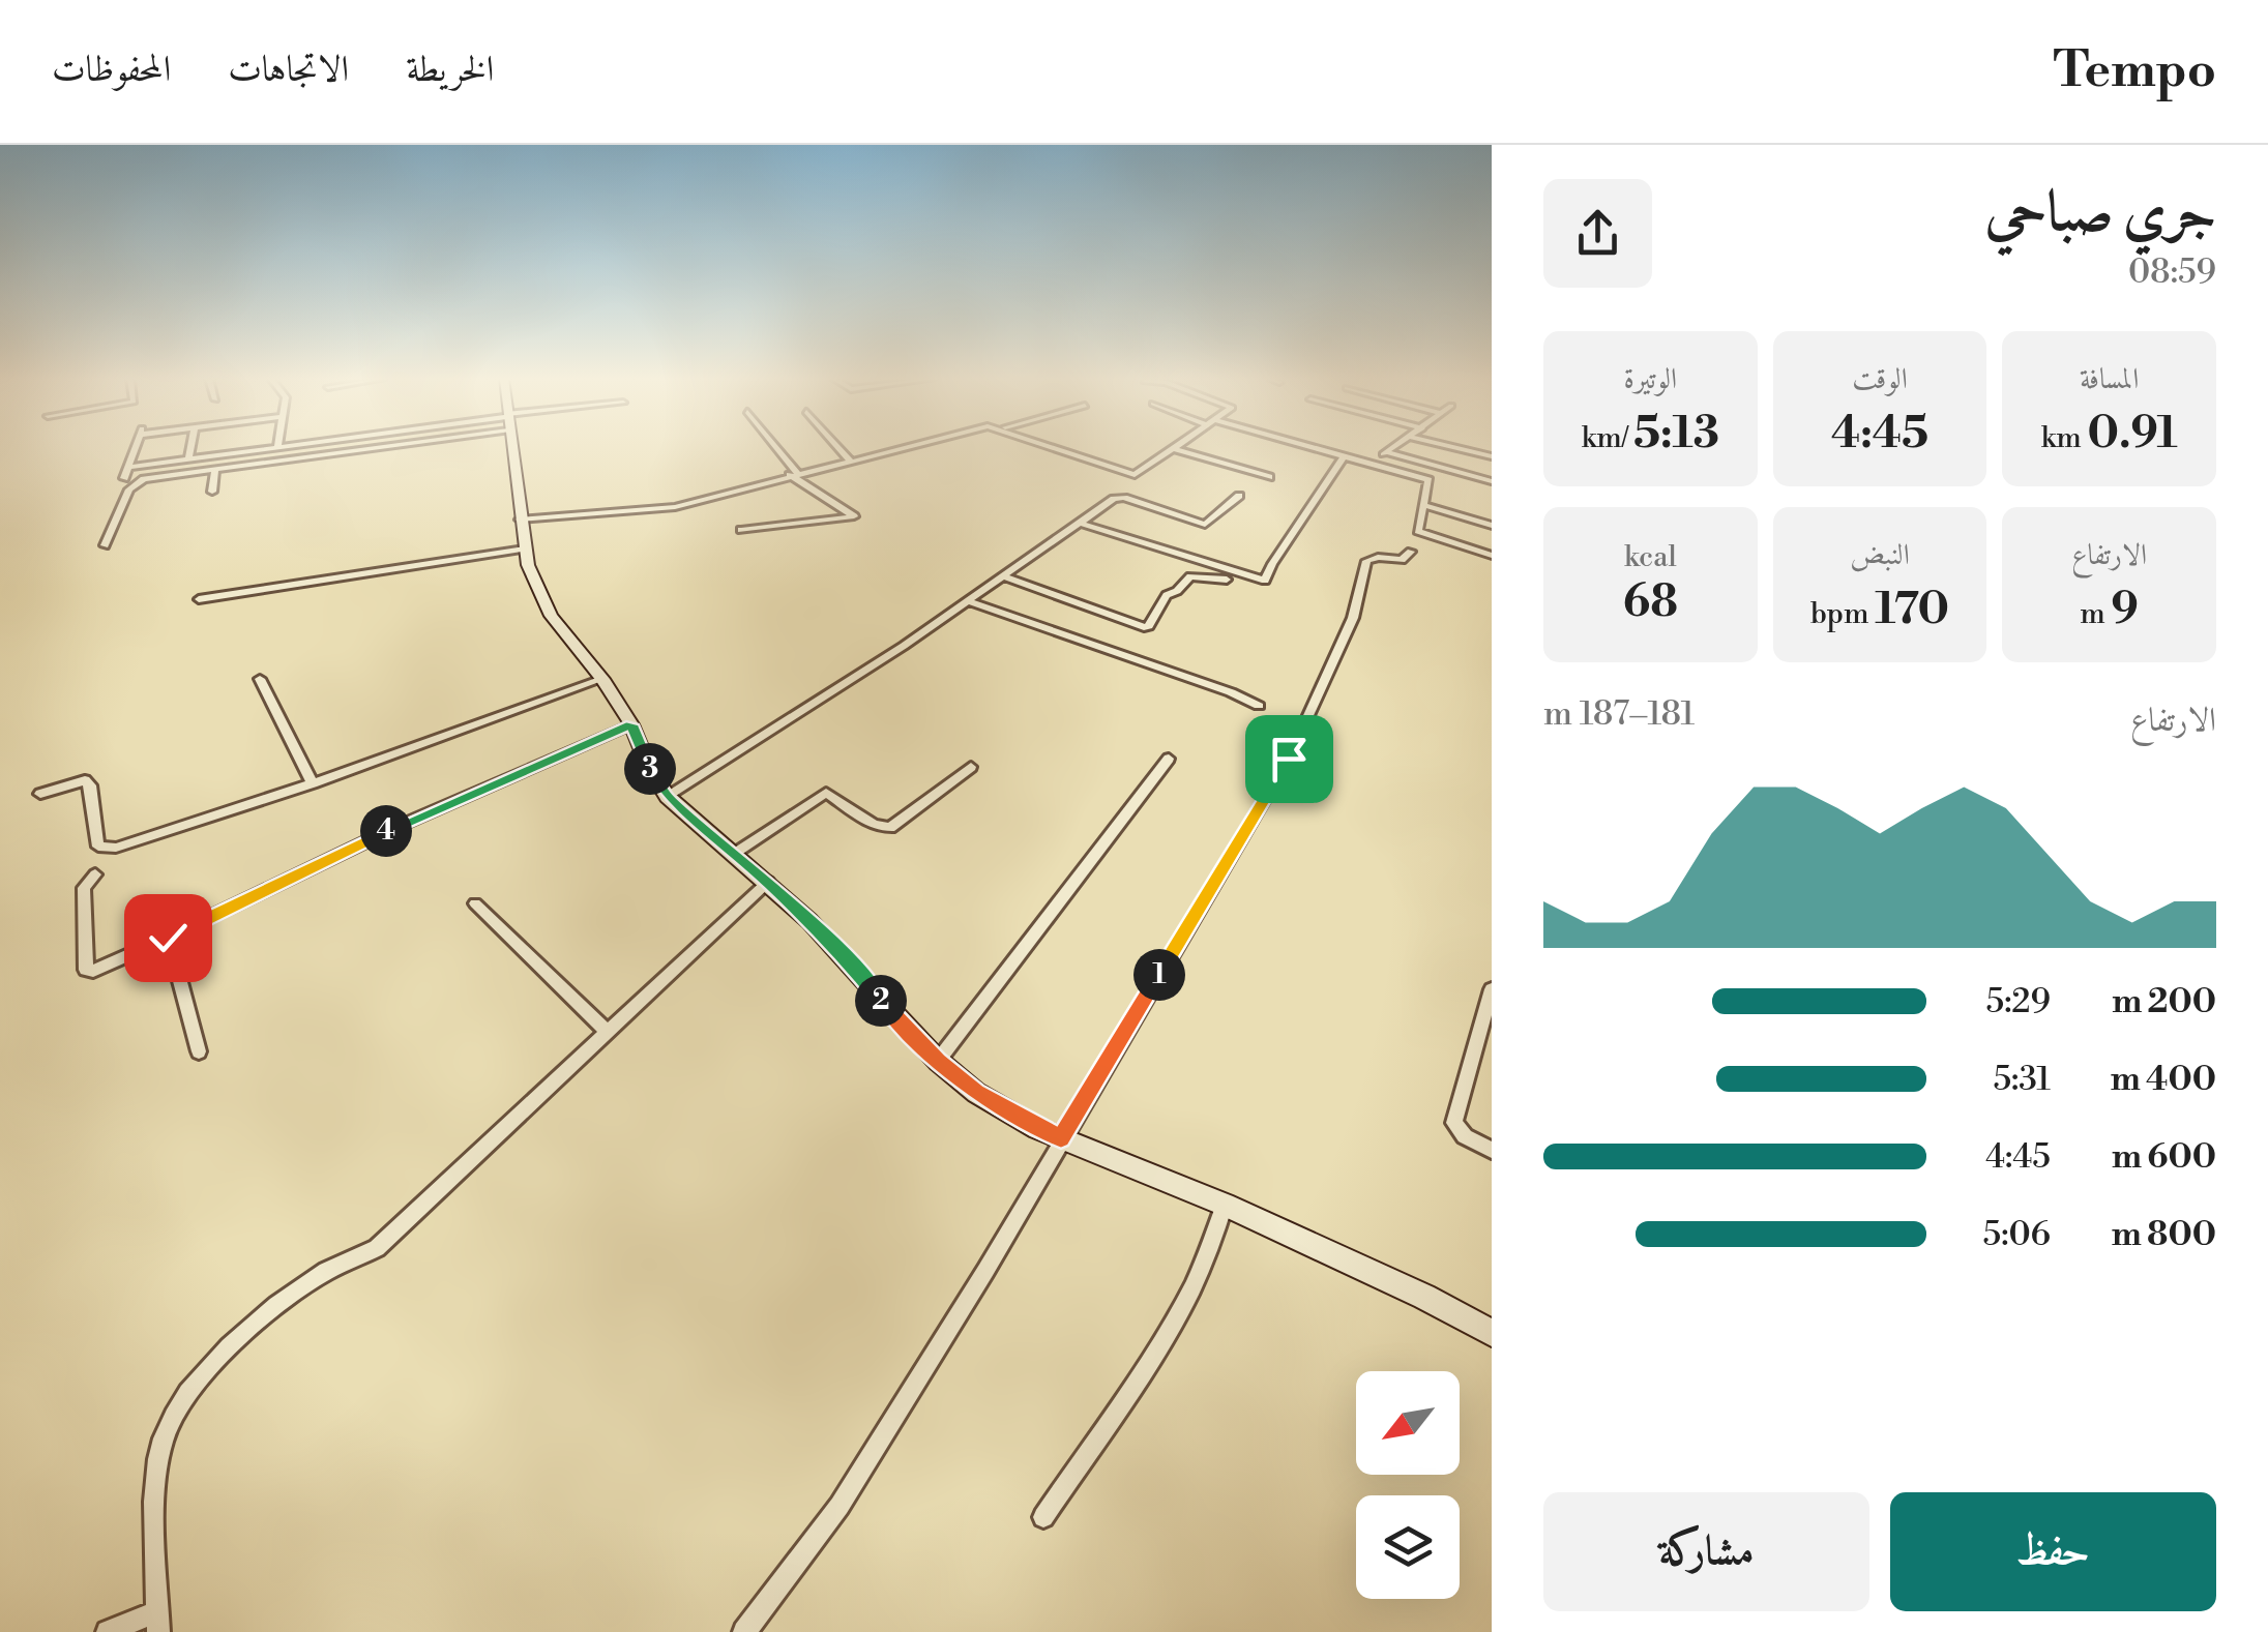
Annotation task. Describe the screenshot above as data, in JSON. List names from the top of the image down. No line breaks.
{"north":"bottom left","page":{"header":"Tempo","nav":["الخريطة","الاتجاهات","المحفوظات"],"heading":["جري صباحي","08:59"],"stats":[["المسافة","0.91 km"],["الوقت","4:45"],["الوتيرة","5:13 /km"],["الارتفاع","9 m"],["النبض","170 bpm"],["kcal","68"]],"chart":["الارتفاع","181–187 m"],"pins":["3","4","1","2"],"list":[{"name":"200 m","note":"5:29"},{"name":"400 m","note":"5:31"},{"name":"600 m","note":"4:45"},{"name":"800 m","note":"5:06"}],"buttons":["حفظ","مشاركة"]}}
